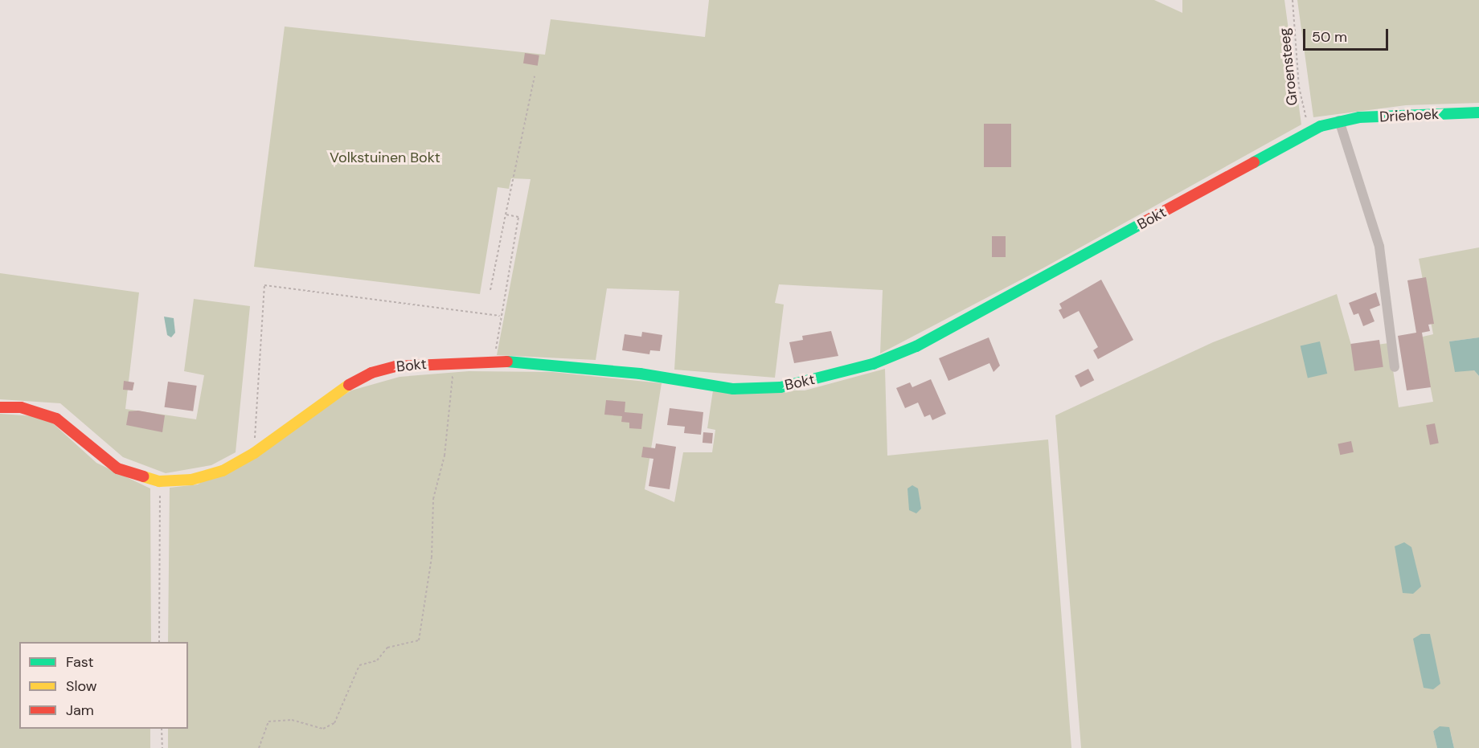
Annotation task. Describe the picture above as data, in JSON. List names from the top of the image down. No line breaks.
{"streets":{"street":["Driehoek","Bokt"],"path":["Groensteeg"]},"crossings":[["Groensteeg","Bokt"],["Driehoek","Bokt"]],"parks":["Volkstuinen Bokt"],"legend":["Fast","Slow","Jam"],"scale_bar":"50 m"}
